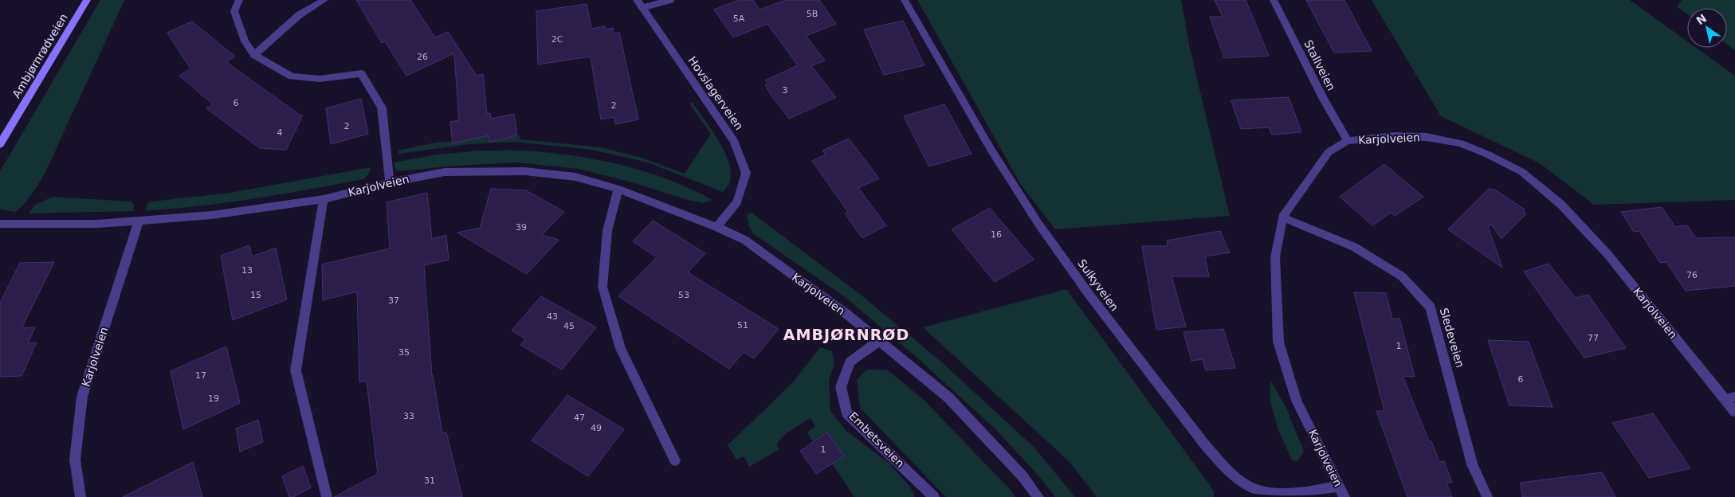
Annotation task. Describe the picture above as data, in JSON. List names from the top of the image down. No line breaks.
{"streets":{"street":["Ambjørnrødveien","Stallveien","Hovslagerveien","Karjolveien","Sulkyveien","Sledeveien","Embetsveien"]},"crossings":[["Stallveien","Karjolveien"],["Hovslagerveien","Karjolveien"],["Karjolveien","Sulkyveien"],["Karjolveien","Sledeveien"],["Karjolveien","Embetsveien"]],"districts":["AMBJØRNRØD"],"house_numbers":["5B","5A","2C","26","3","6","2","2","4","39","16","13","76","15","53","37","43","51","45","77","1","35","17","6","19","33","47","49","1","31"],"north":"top left"}
